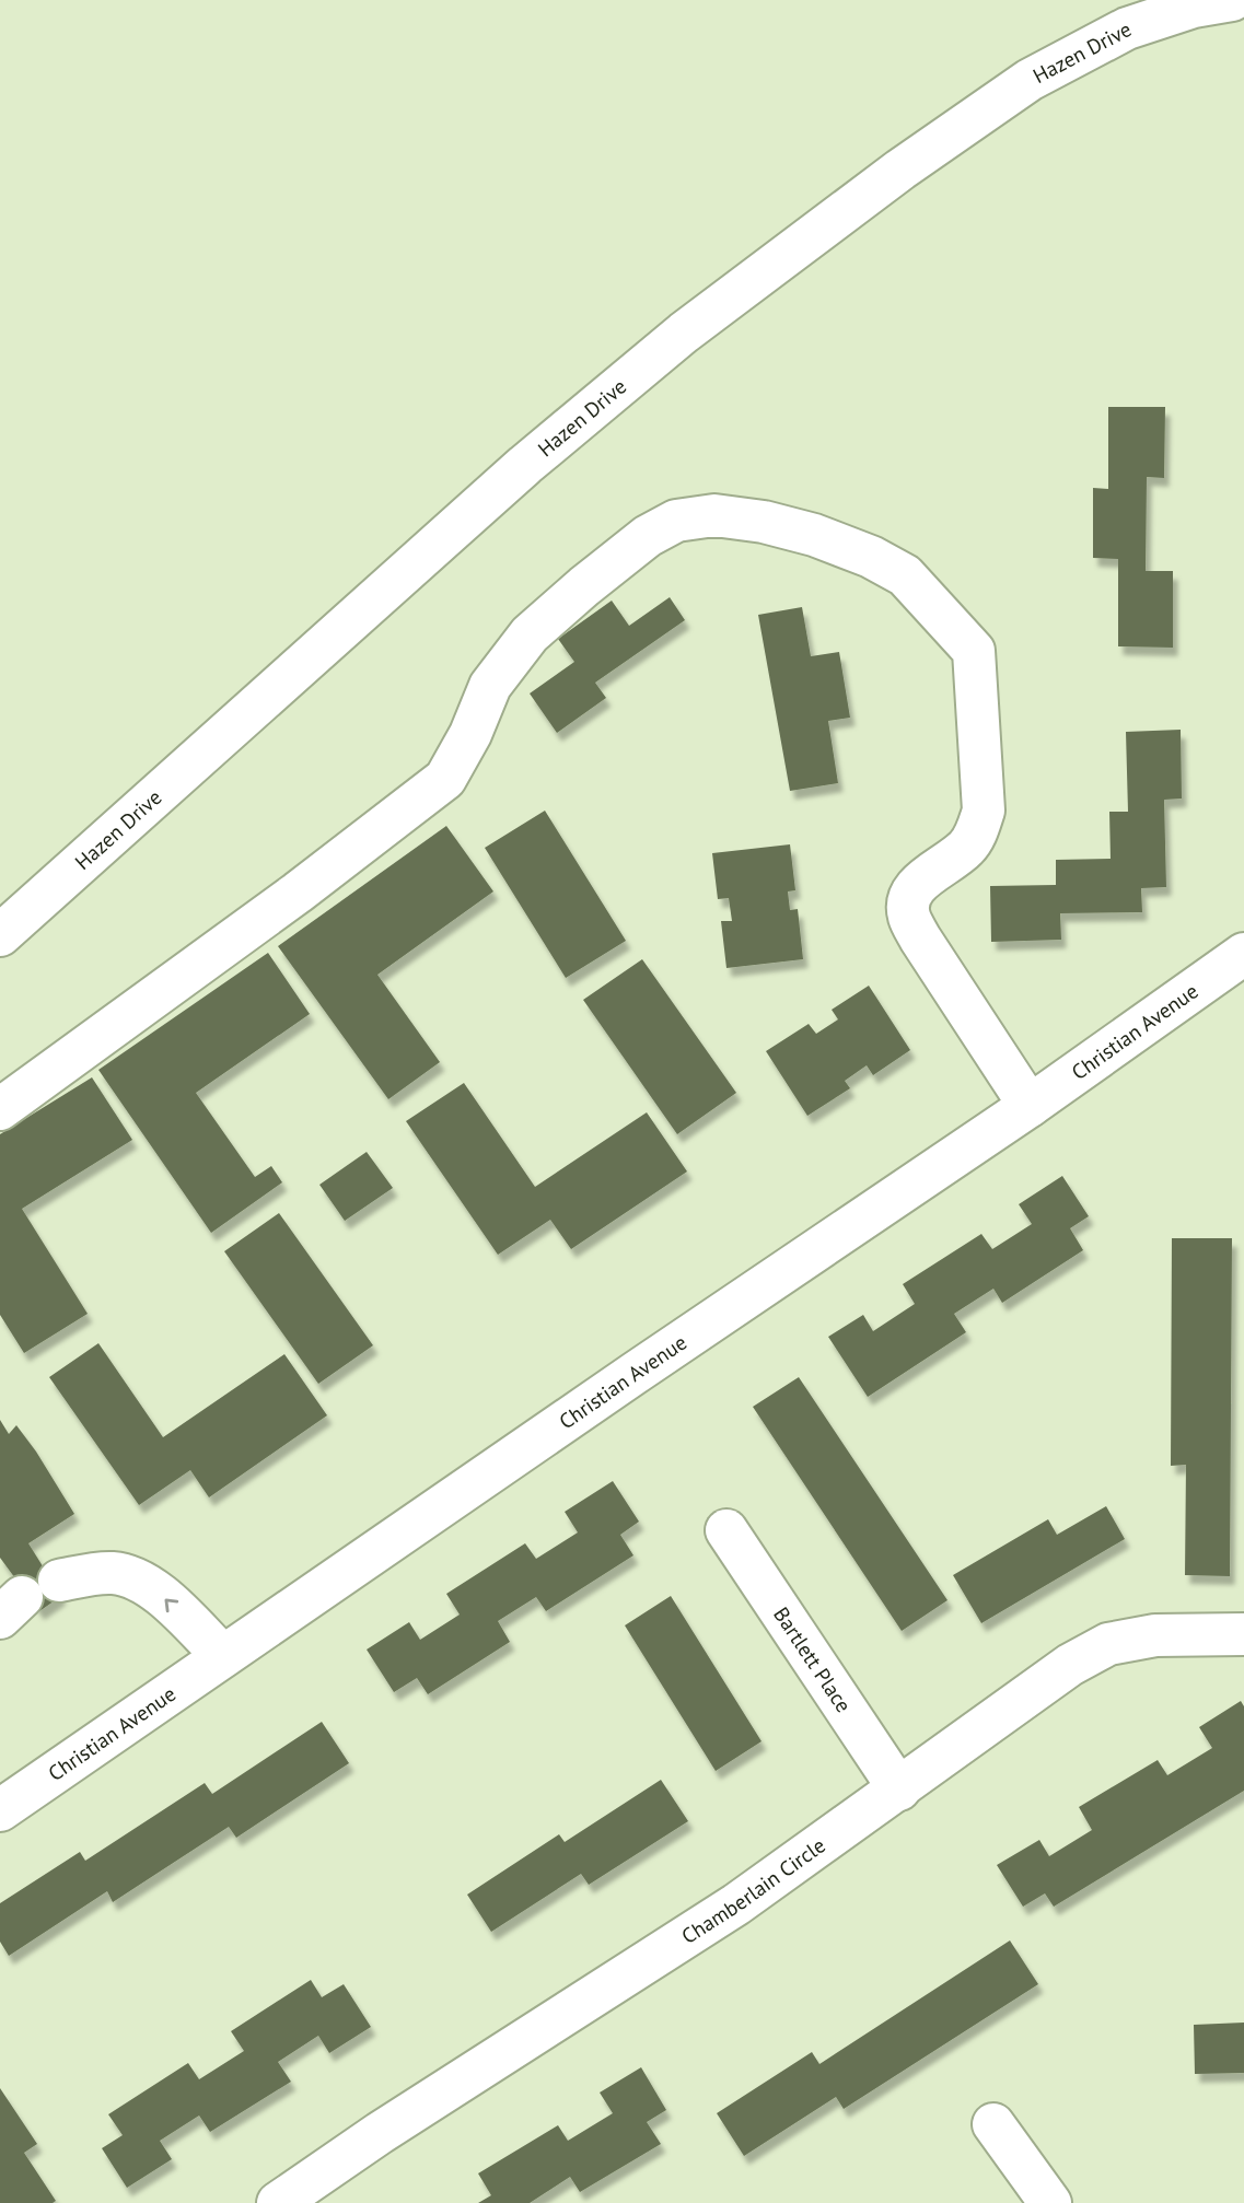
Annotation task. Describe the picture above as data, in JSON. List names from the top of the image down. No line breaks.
{"streets":{"street":["Hazen Drive","Christian Avenue","Bartlett Place","Chamberlain Circle"]},"crossings":[["Bartlett Place","Chamberlain Circle"]]}
